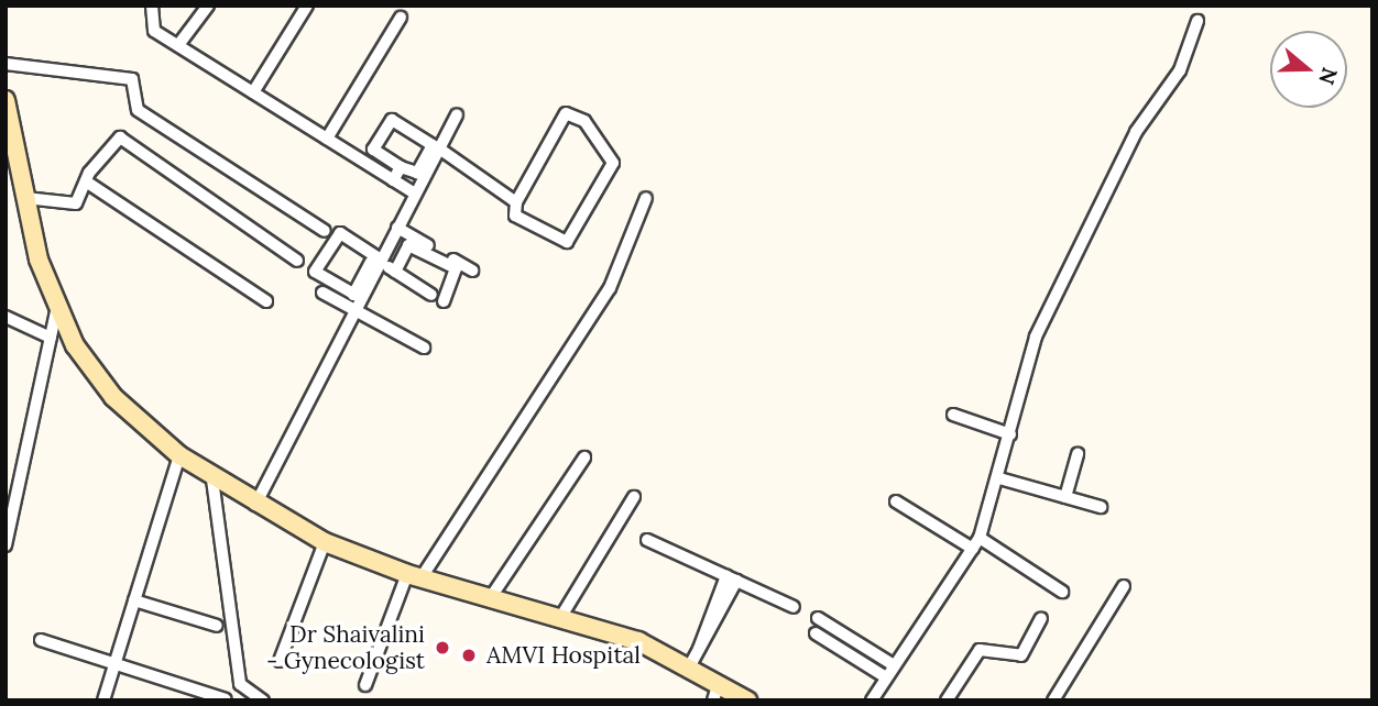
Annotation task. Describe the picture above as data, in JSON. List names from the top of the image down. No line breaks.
{"places":["Dr Shaivalini - Gynecologist","AMVI Hospital"],"north":"right"}
